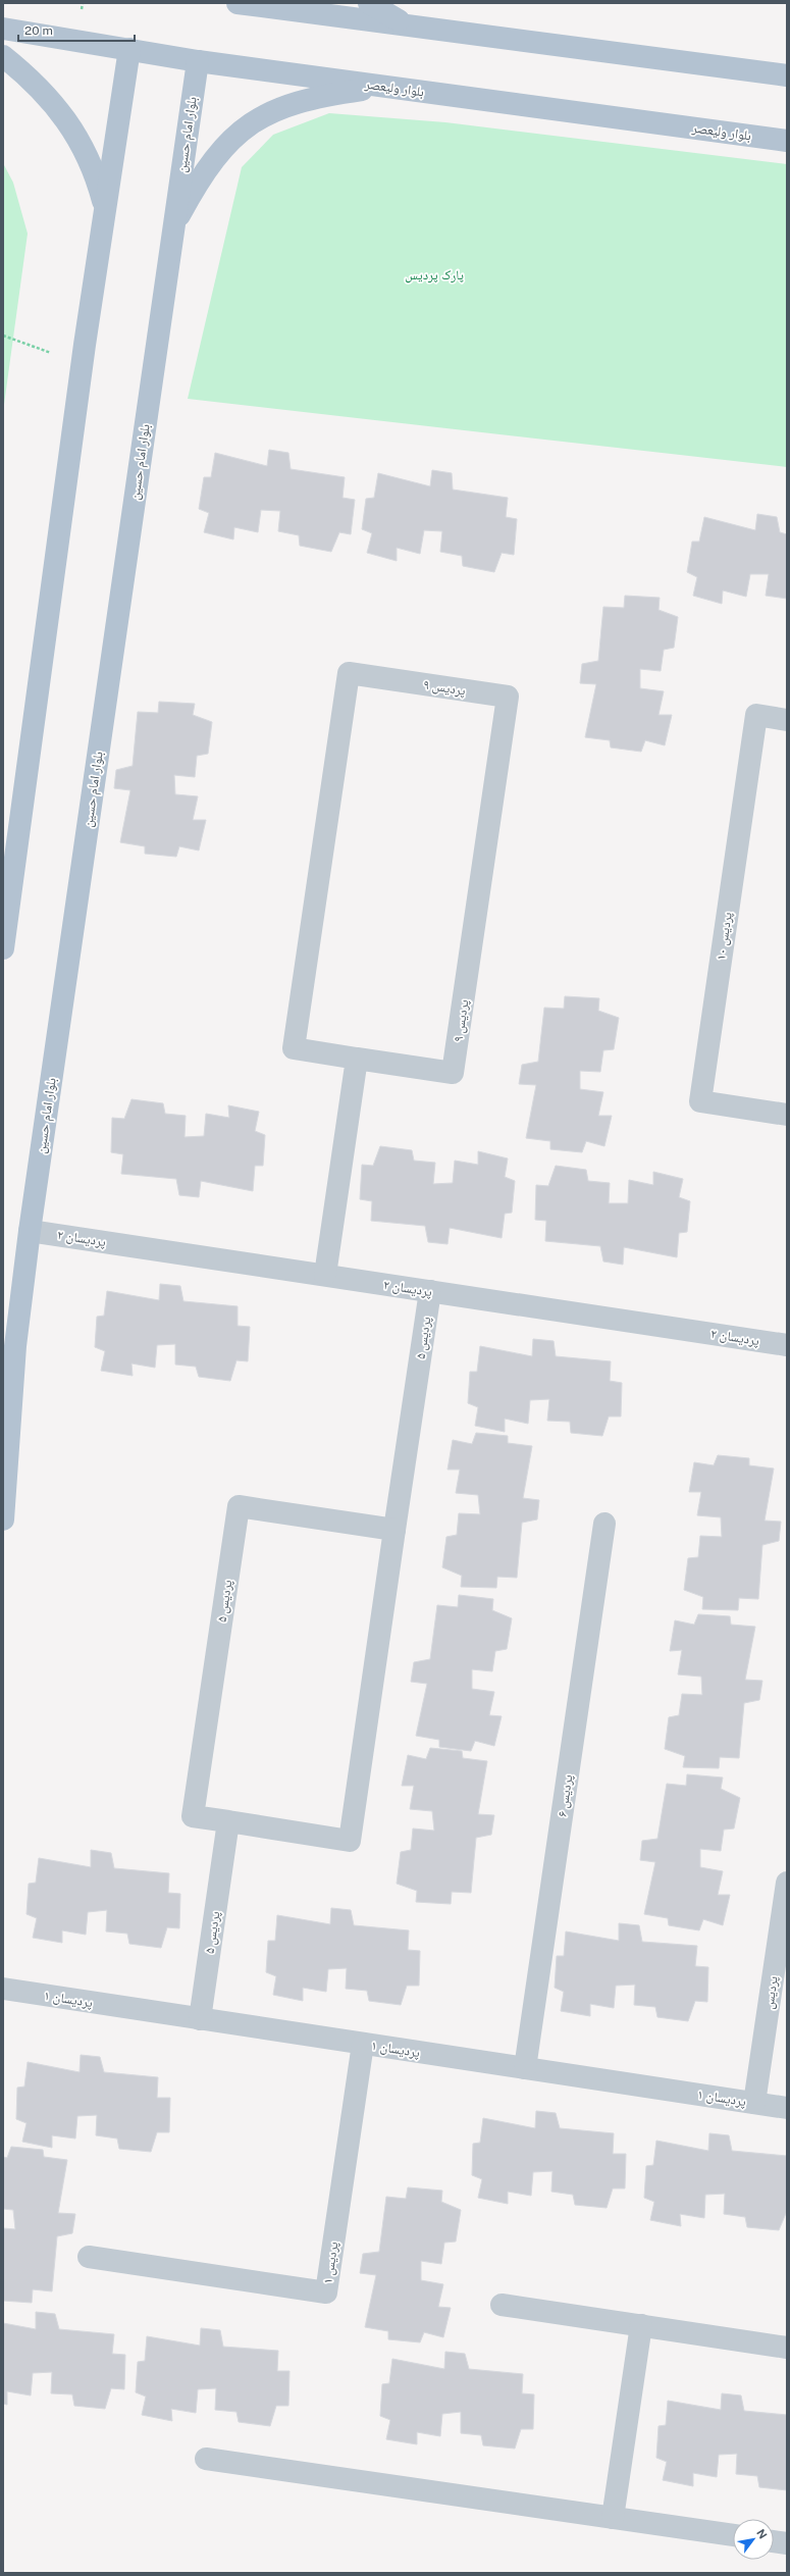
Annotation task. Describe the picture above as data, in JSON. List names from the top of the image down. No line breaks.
{"streets":{"main road":["بلوار ولیعصر","بلوار امام حسین"],"street":["پردیس ۹","پردیس ۱۰","پردیسان ۲","پردیس ۵","پردیس ۶","پردیس","پردیسان ۱","پردیس ۱"]},"crossings":[["بلوار ولیعصر","بلوار امام حسین"],["بلوار امام حسین","پردیسان ۲"],["پردیسان ۲","پردیس ۵"],["پردیس ۵","پردیسان ۱"],["پردیس ۶","پردیسان ۱"],["پردیس","پردیسان ۱"],["پردیسان ۱","پردیس ۱"]],"parks":["پارک پردیس"],"scale_bar":"20 m","north":"top right"}
